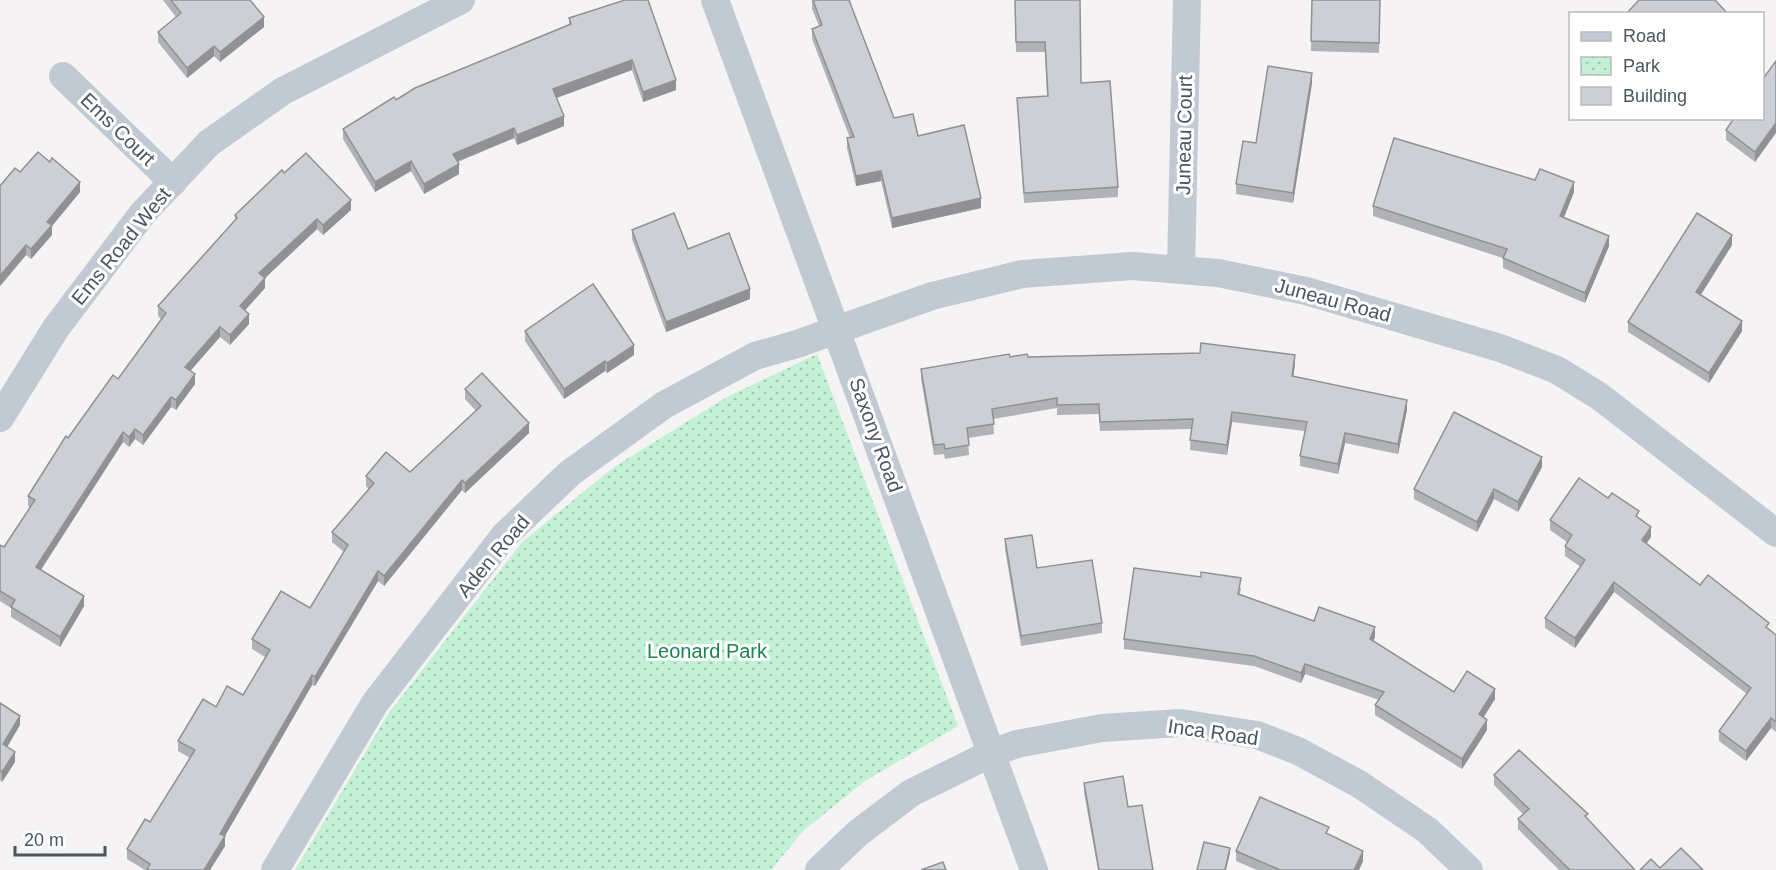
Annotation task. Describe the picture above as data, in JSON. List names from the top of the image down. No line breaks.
{"streets":{"street":["Ems Court","Juneau Court","Ems Road West","Juneau Road","Saxony Road","Aden Road","Inca Road"]},"crossings":[["Ems Court","Ems Road West"],["Juneau Court","Juneau Road"],["Juneau Road","Saxony Road"],["Juneau Road","Aden Road"],["Saxony Road","Aden Road"],["Saxony Road","Inca Road"]],"parks":["Leonard Park"],"legend":["Road","Park","Building"],"scale_bar":"20 m"}
